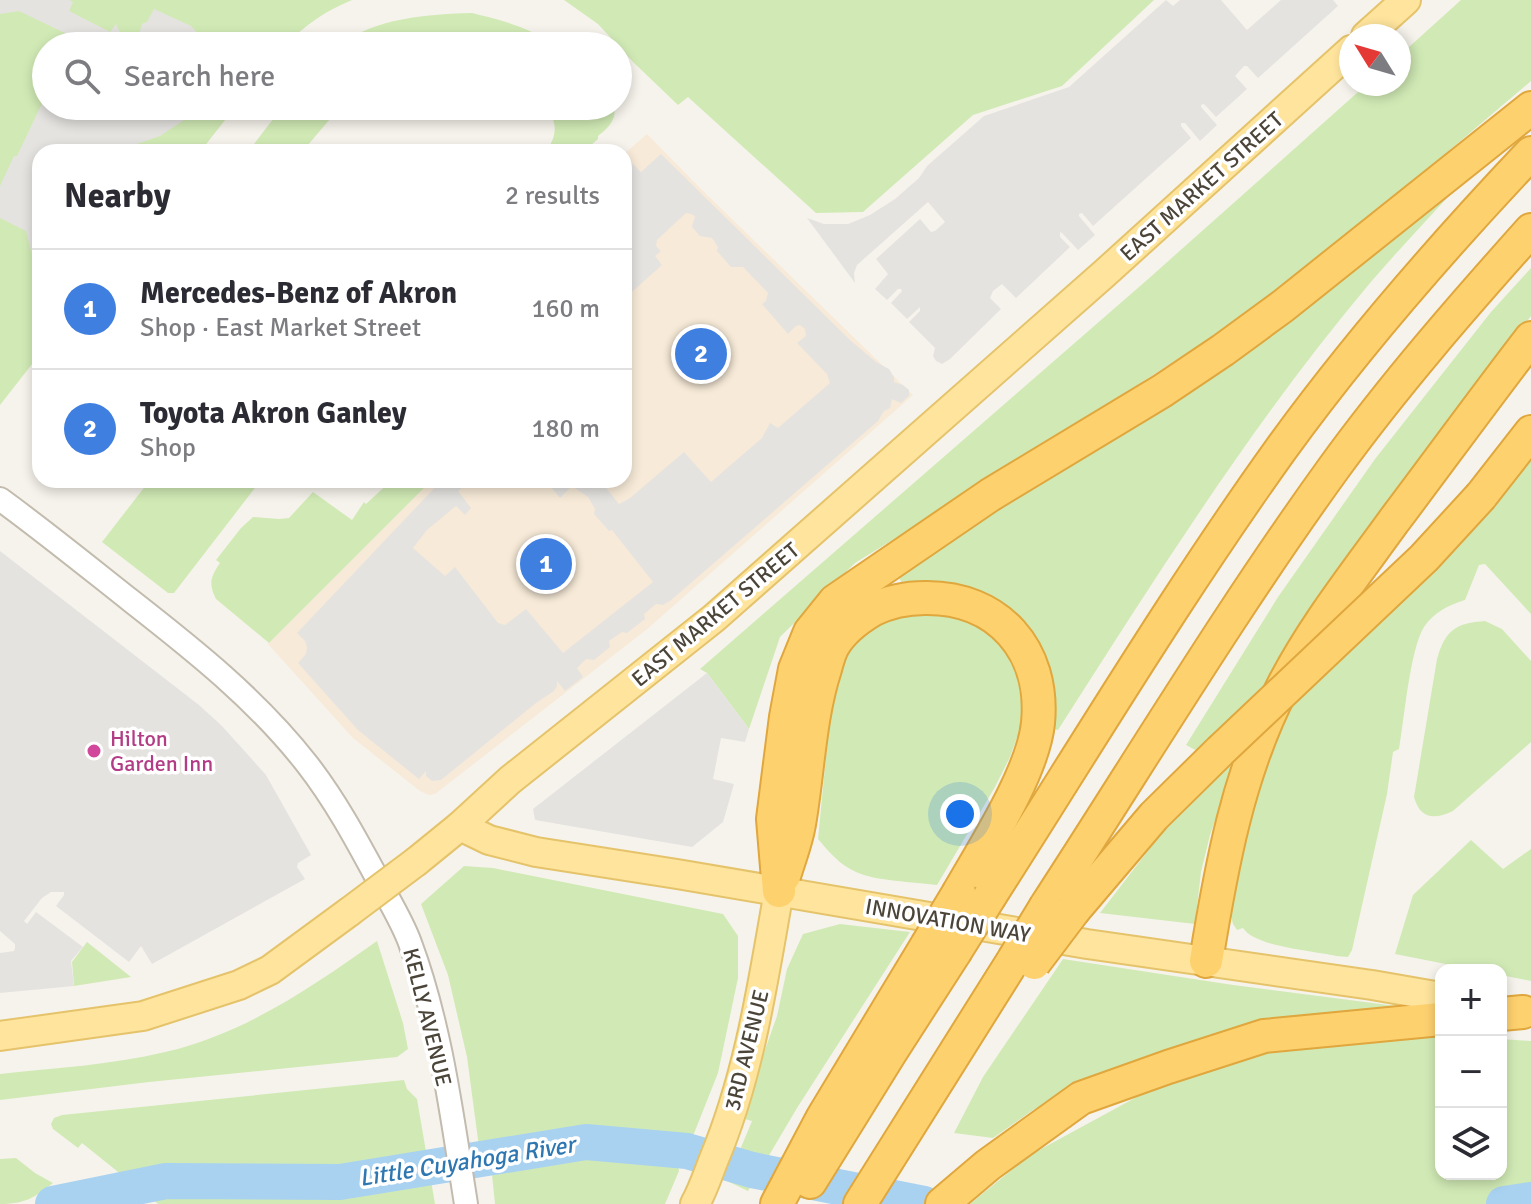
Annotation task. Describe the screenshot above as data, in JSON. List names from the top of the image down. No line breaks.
{"streets":{"main road":["EAST MARKET STREET","INNOVATION WAY","3RD AVENUE"],"street":["KELLY AVENUE"]},"crossings":[["EAST MARKET STREET","INNOVATION WAY"],["INNOVATION WAY","3RD AVENUE"]],"water":["Little Cuyahoga River"],"places":["Hilton Garden Inn"],"north":"top left","page":{"search":"Search here","heading":["Nearby","2 results"],"list":[{"mark":"1","name":"Mercedes-Benz of Akron","note":"Shop · East Market Street","value":"160 m"},{"mark":"2","name":"Toyota Akron Ganley","note":"Shop","value":"180 m"}],"pins":["2","1"],"map_buttons":["+","−"]}}
